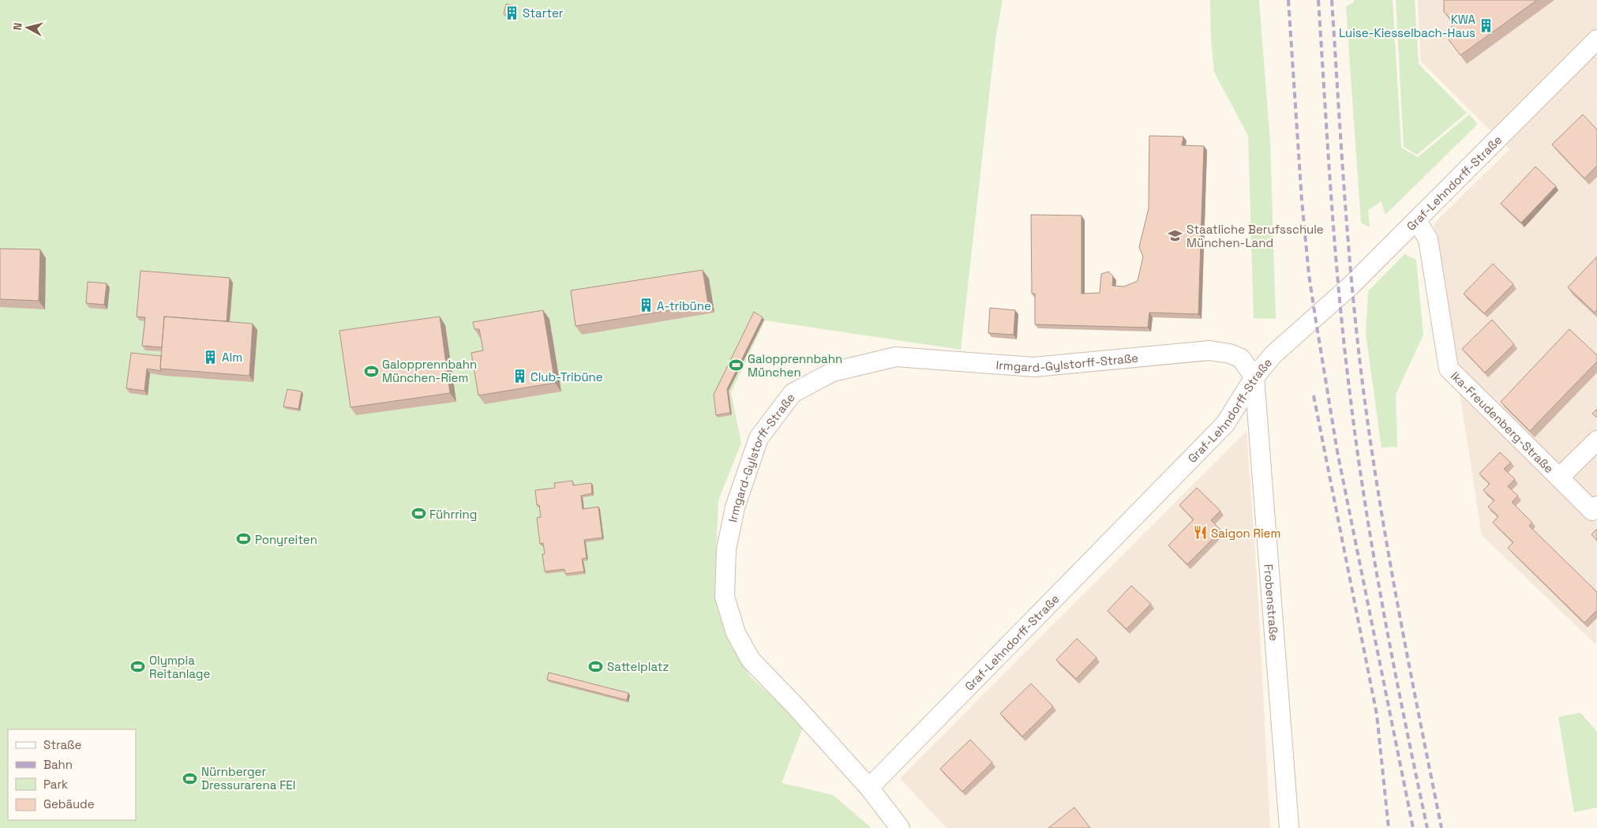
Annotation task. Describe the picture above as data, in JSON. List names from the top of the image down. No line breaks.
{"streets":{"street":["Graf-Lehndorff-Straße","Irmgard-Gylstorff-Straße","Ika-Freudenberg-Straße","Frobenstraße"]},"crossings":[["Graf-Lehndorff-Straße","Irmgard-Gylstorff-Straße"],["Graf-Lehndorff-Straße","Ika-Freudenberg-Straße"],["Graf-Lehndorff-Straße","Frobenstraße"],["Irmgard-Gylstorff-Straße","Frobenstraße"]],"places":{"building":["Starter","KWA Luise-Kiesselbach-Haus","A-tribüne","Alm","Club-Tribüne"],"school or university":["Staatliche Berufsschule München-Land"],"sports":["Galopprennbahn Műnchen","Galopprennbahn München-Riem","Führring","Ponyreiten","Sattelplatz","Olympia Reitanlage","Nürnberger Dressurarena FEI"],"restaurant":["Saigon Riem"]},"legend":["Straße","Bahn","Park","Gebäude"],"north":"left"}
